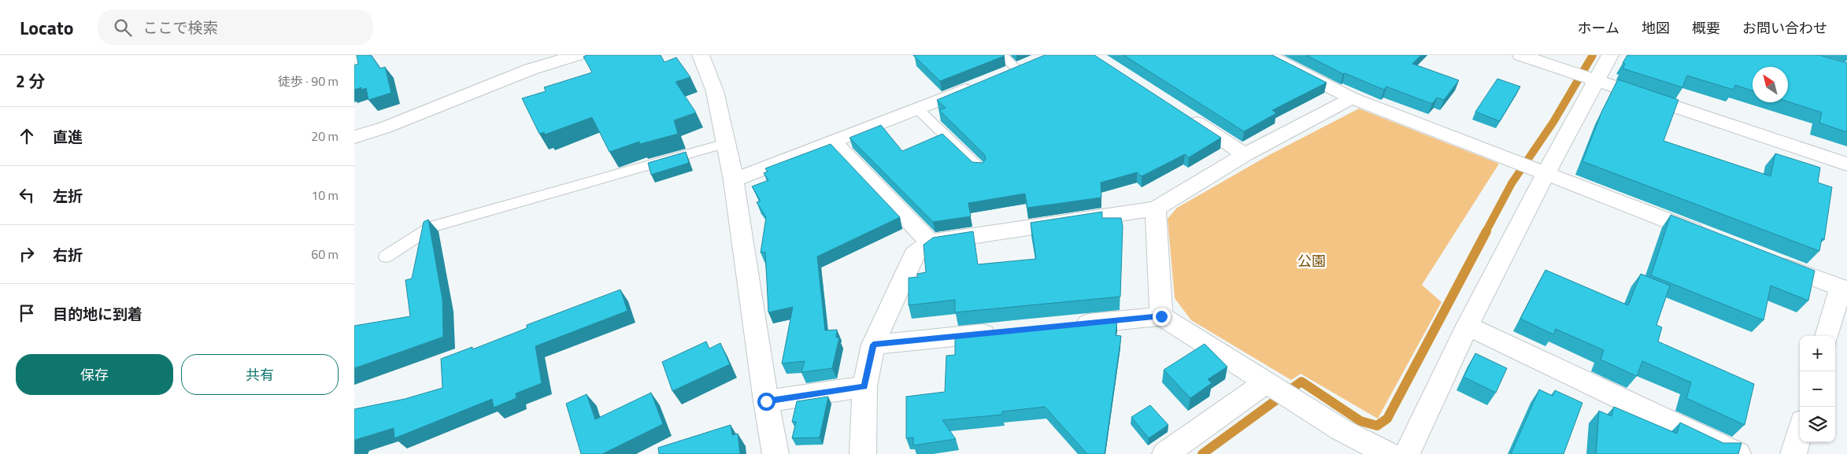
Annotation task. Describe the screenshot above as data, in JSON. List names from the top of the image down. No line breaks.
{"parks":["公園"],"north":"top left","page":{"header":"Locato","search":"ここで検索","nav":["ホーム","地図","概要","お問い合わせ"],"heading":["2 分","徒歩 · 90 m"],"list":[["直進","20 m"],["左折","10 m"],["右折","60 m"],"目的地に到着"],"map_buttons":["+","−"],"buttons":["保存","共有"]}}
